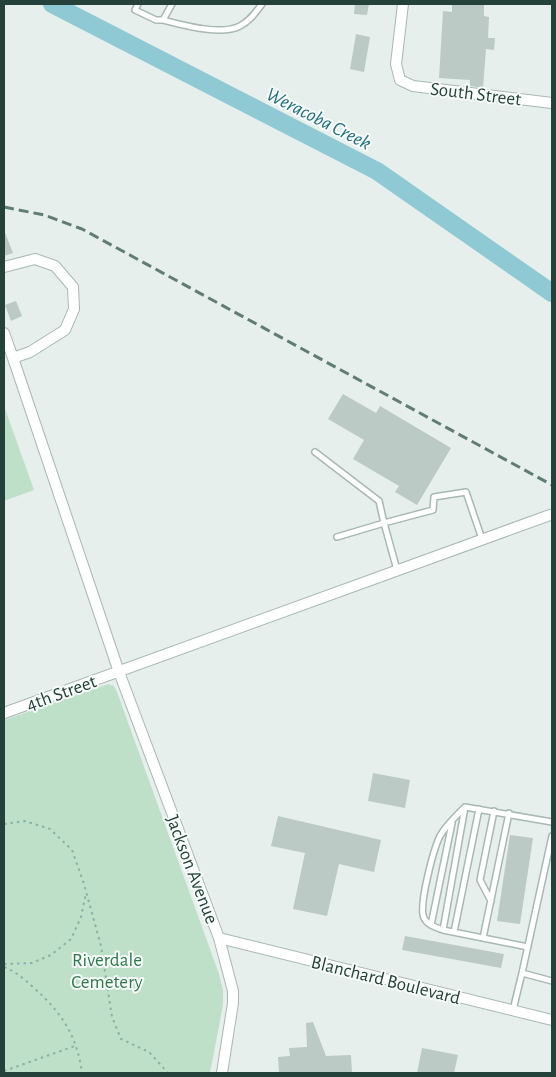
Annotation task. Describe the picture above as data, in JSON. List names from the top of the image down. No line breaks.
{"streets":{"street":["South Street","4th Street","Jackson Avenue","Blanchard Boulevard"]},"crossings":[["4th Street","Jackson Avenue"],["Jackson Avenue","Blanchard Boulevard"]],"water":["Weracoba Creek"],"parks":["Riverdale Cemetery"]}
